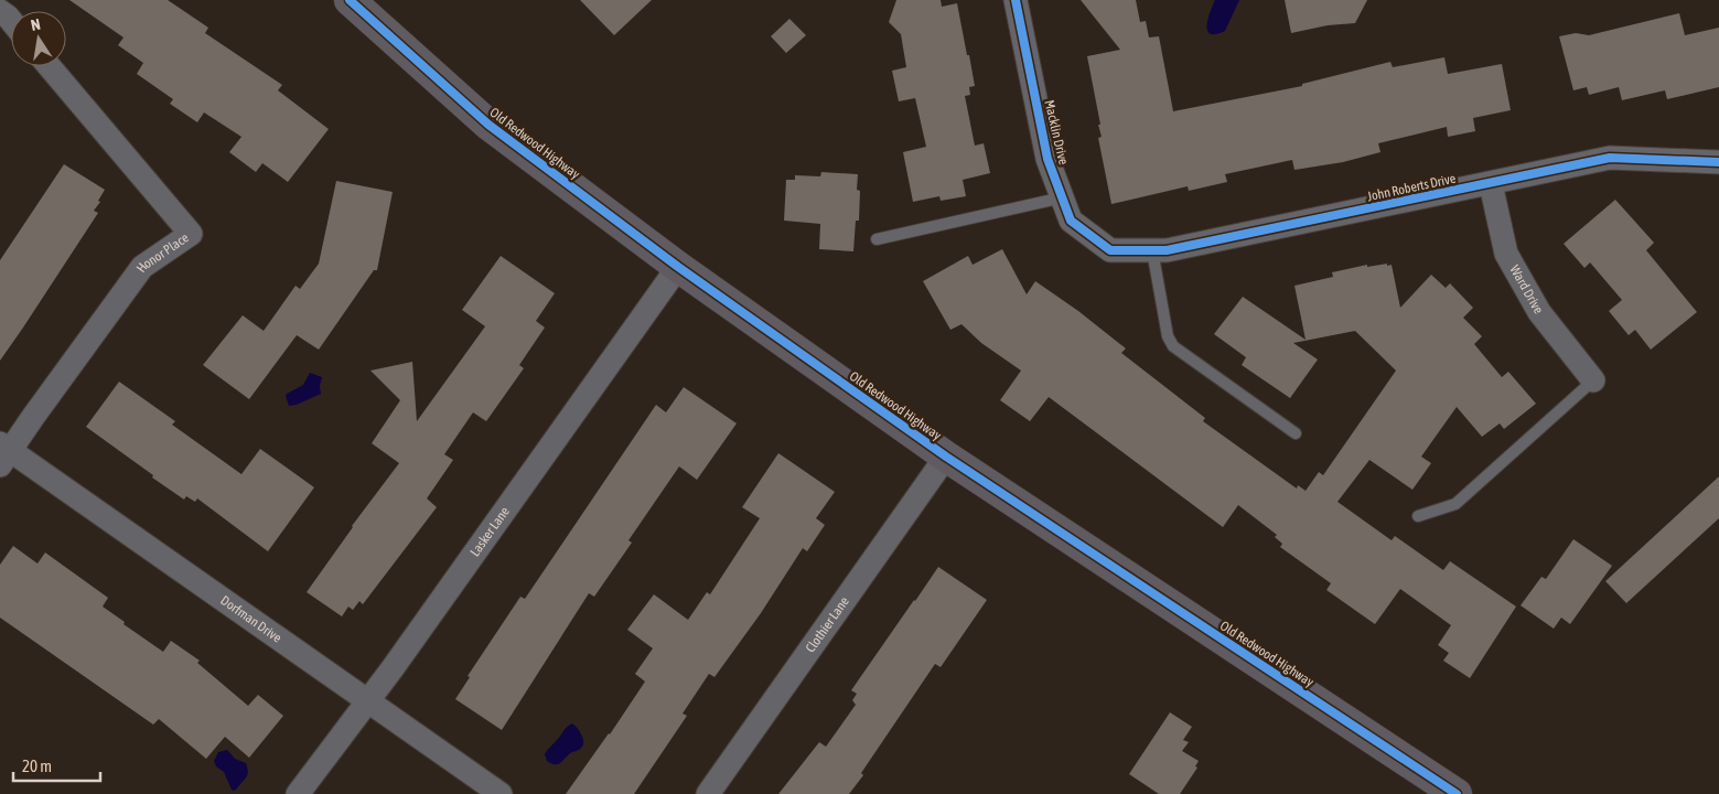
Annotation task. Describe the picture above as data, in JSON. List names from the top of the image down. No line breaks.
{"streets":{"main road":["Old Redwood Highway"],"street":["Macklin Drive","John Roberts Drive","Honor Place","Ward Drive","Lasker Lane","Dorfman Drive","Clothier Lane"]},"crossings":[["Macklin Drive","John Roberts Drive"],["Old Redwood Highway","Lasker Lane"],["Old Redwood Highway","Clothier Lane"],["John Roberts Drive","Ward Drive"],["Honor Place","Dorfman Drive"],["Lasker Lane","Dorfman Drive"]],"scale_bar":"20 m","north":"top"}
